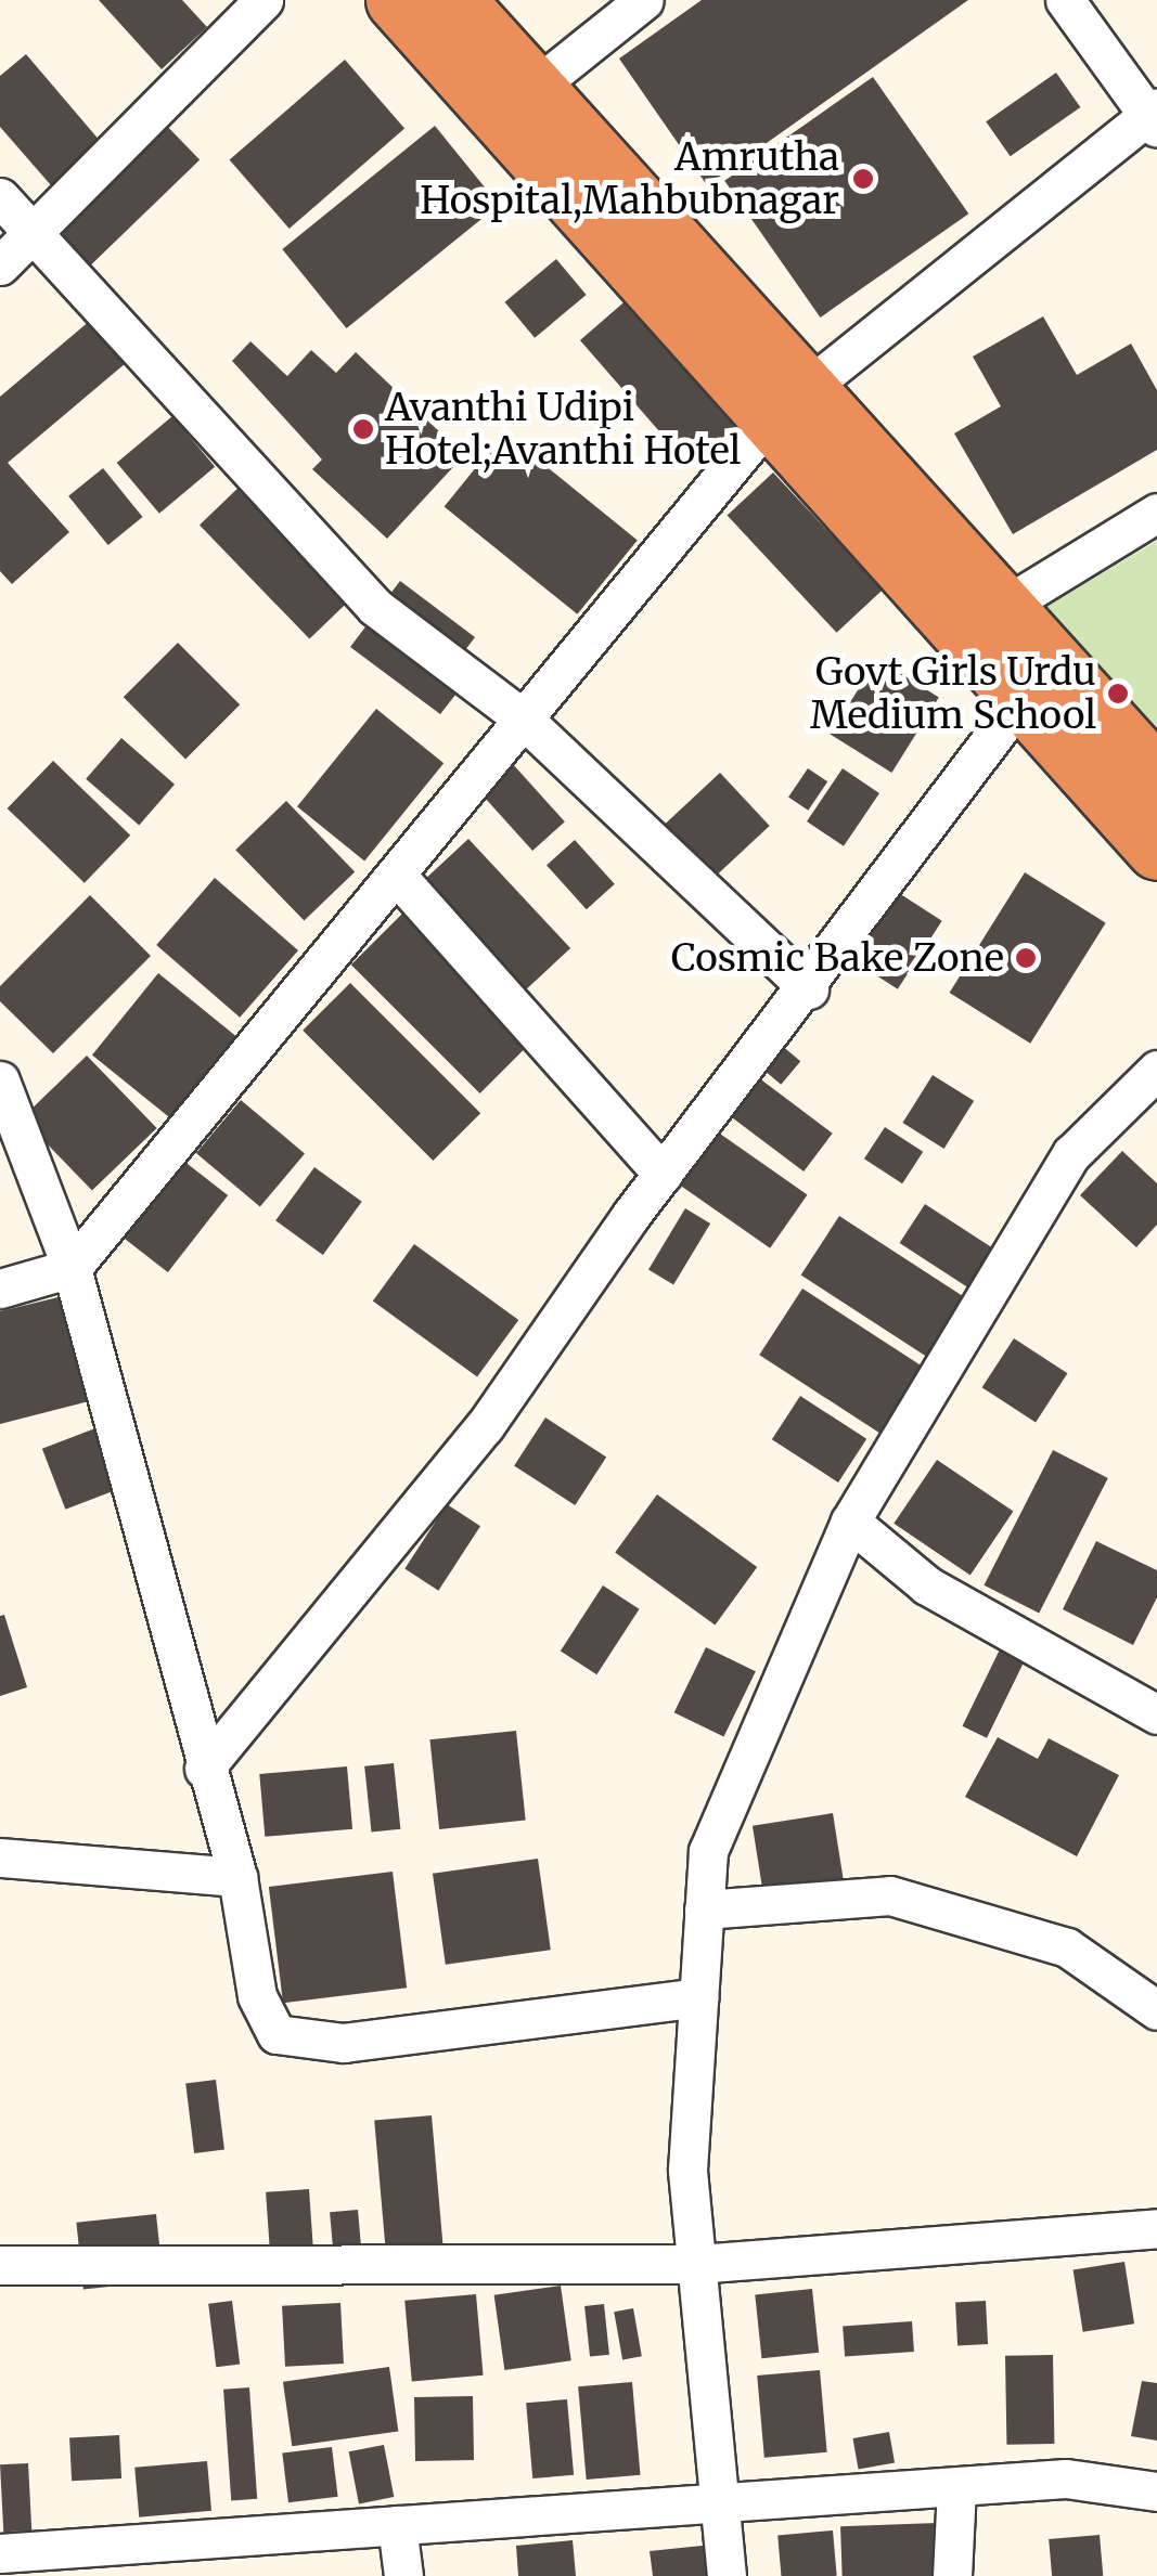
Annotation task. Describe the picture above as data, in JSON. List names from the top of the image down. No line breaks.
{"places":["Amrutha Hospital,Mahbubnagar","Avanthi Udipi Hotel;Avanthi Hotel","Govt Girls Urdu Medium School","Cosmic Bake Zone"]}
